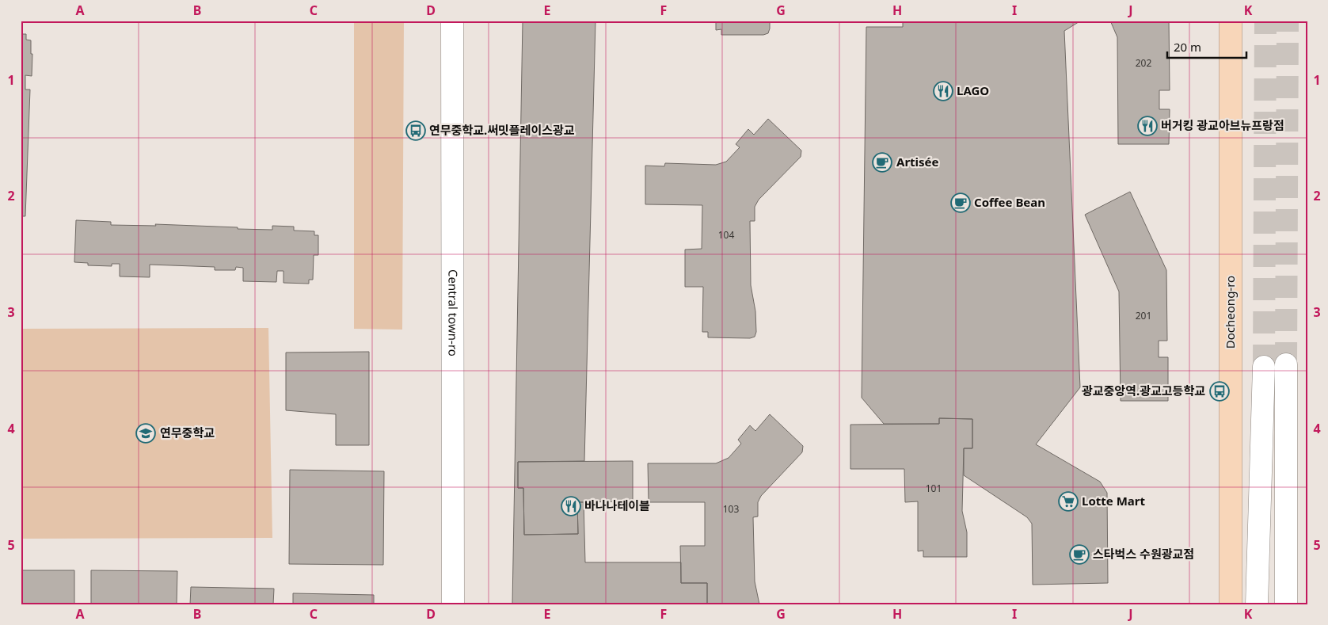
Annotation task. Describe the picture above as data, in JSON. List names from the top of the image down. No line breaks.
{"streets":{"main road":["Docheong-ro"],"street":["Central town-ro"]},"places":{"restaurant":["LAGO","버거킹 광교아브뉴프랑점","바나나테이블"],"bus stop":["연무중학교.써밋플레이스광교","광교중앙역.광교고등학교"],"cafe":["Artisée","Coffee Bean","스타벅스 수원광교점"],"school or university":["연무중학교"],"supermarket":["Lotte Mart"]},"house_numbers":["202","104","201","101","103"],"scale_bar":"20 m","grid":{"columns":["A","B","C","D","E","F","G","H","I","J","K"],"rows":["1","2","3","4","5"]}}
